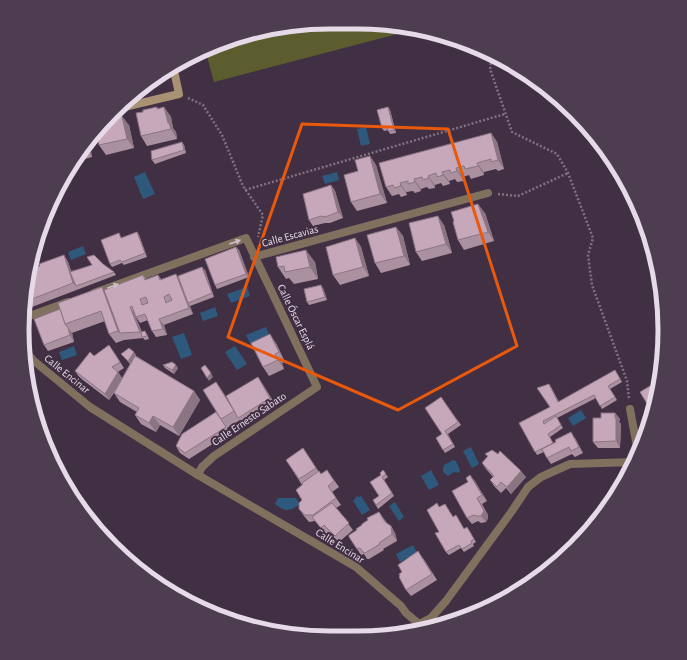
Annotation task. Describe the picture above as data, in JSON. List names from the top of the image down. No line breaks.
{"streets":{"street":["Calle Escavias","Calle Óscar Esplá","Calle Encinar","Calle Ernesto Sabato"]},"crossings":[["Calle Escavias","Calle Óscar Esplá"],["Calle Óscar Esplá","Calle Ernesto Sabato"],["Calle Encinar","Calle Ernesto Sabato"]],"one_way":["Calle Escavias"]}
